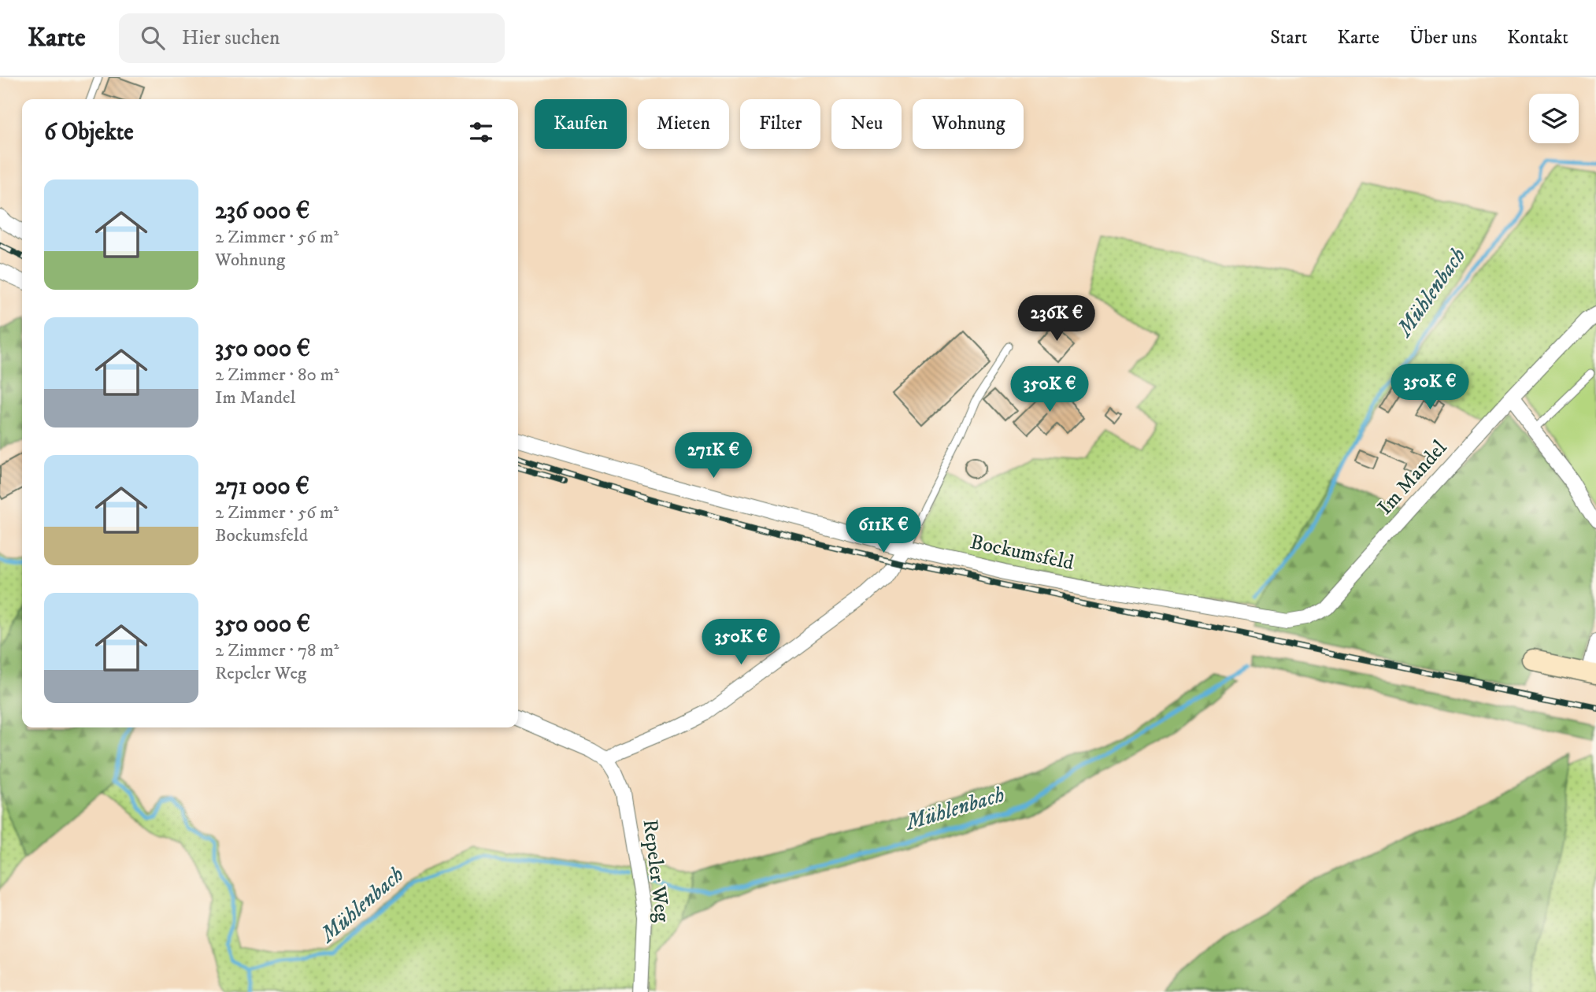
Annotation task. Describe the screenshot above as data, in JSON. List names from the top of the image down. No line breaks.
{"streets":{"street":["Im Mandel","Bockumsfeld","Repeler Weg"]},"crossings":[["Im Mandel","Bockumsfeld"]],"water":["Mühlenbach"],"page":{"header":"Karte","search":"Hier suchen","nav":["Start","Karte","Über uns","Kontakt"],"chip":["Kaufen","Mieten","Filter","Neu","Wohnung"],"heading":"6 Objekte","list":[{"name":"236 000 €","note":"2 Zimmer · 56 m² · Wohnung"},{"name":"350 000 €","note":"2 Zimmer · 80 m² · Im Mandel"},{"name":"271 000 €","note":"2 Zimmer · 56 m² · Bockumsfeld"},{"name":"350 000 €","note":"2 Zimmer · 78 m² · Repeler Weg"}],"price":["236K €","350K €","350K €","271K €","611K €","350K €"]}}
